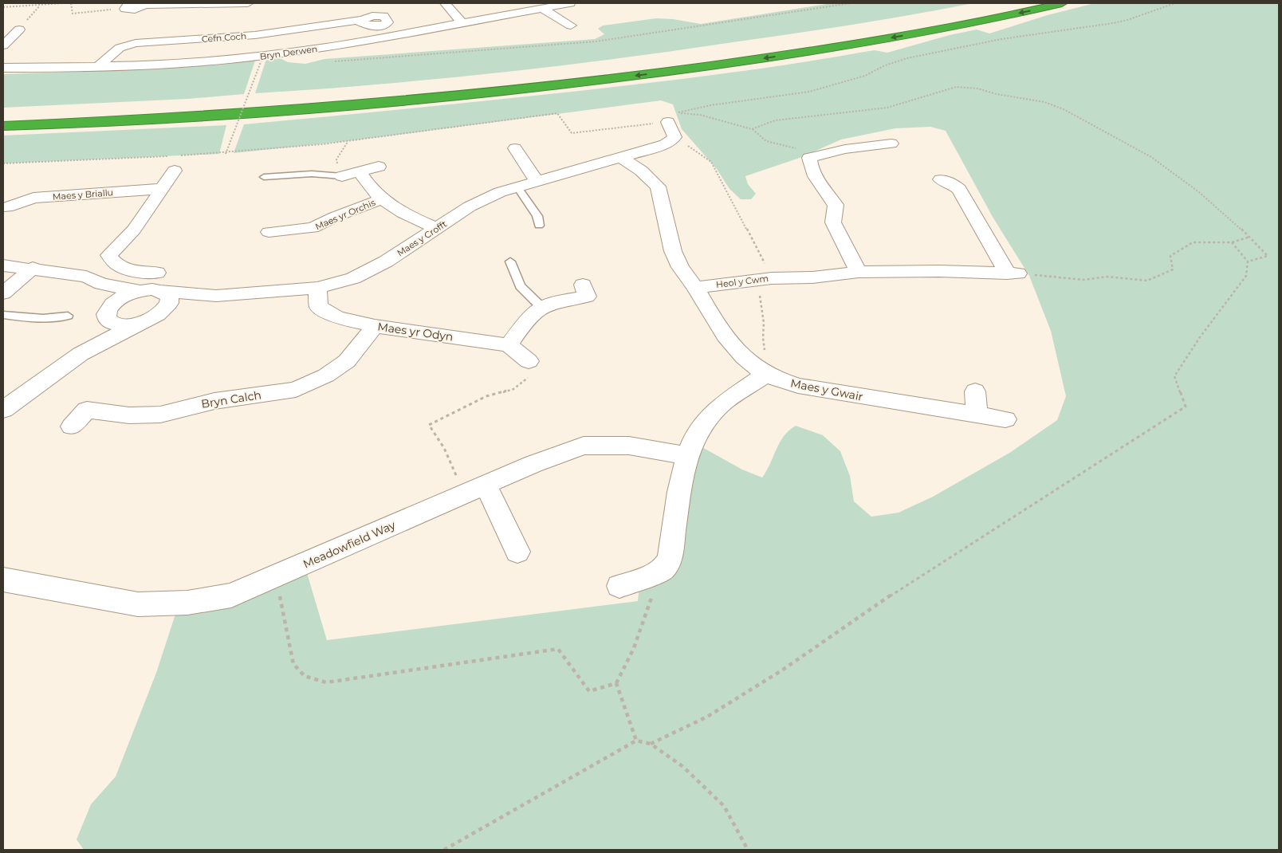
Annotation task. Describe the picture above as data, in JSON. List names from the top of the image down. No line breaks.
{"streets":{"street":["Cefn Coch","Bryn Derwen","Maes y Briallu","Maes yr Orchis","Maes y Crofft","Heol y Cwm","Maes yr Odyn","Maes y Gwair","Bryn Calch","Meadowfield Way"]},"crossings":[["Cefn Coch","Bryn Derwen"],["Maes yr Orchis","Maes y Crofft"],["Maes y Crofft","Maes yr Odyn"],["Heol y Cwm","Maes y Gwair"],["Maes yr Odyn","Bryn Calch"]]}
